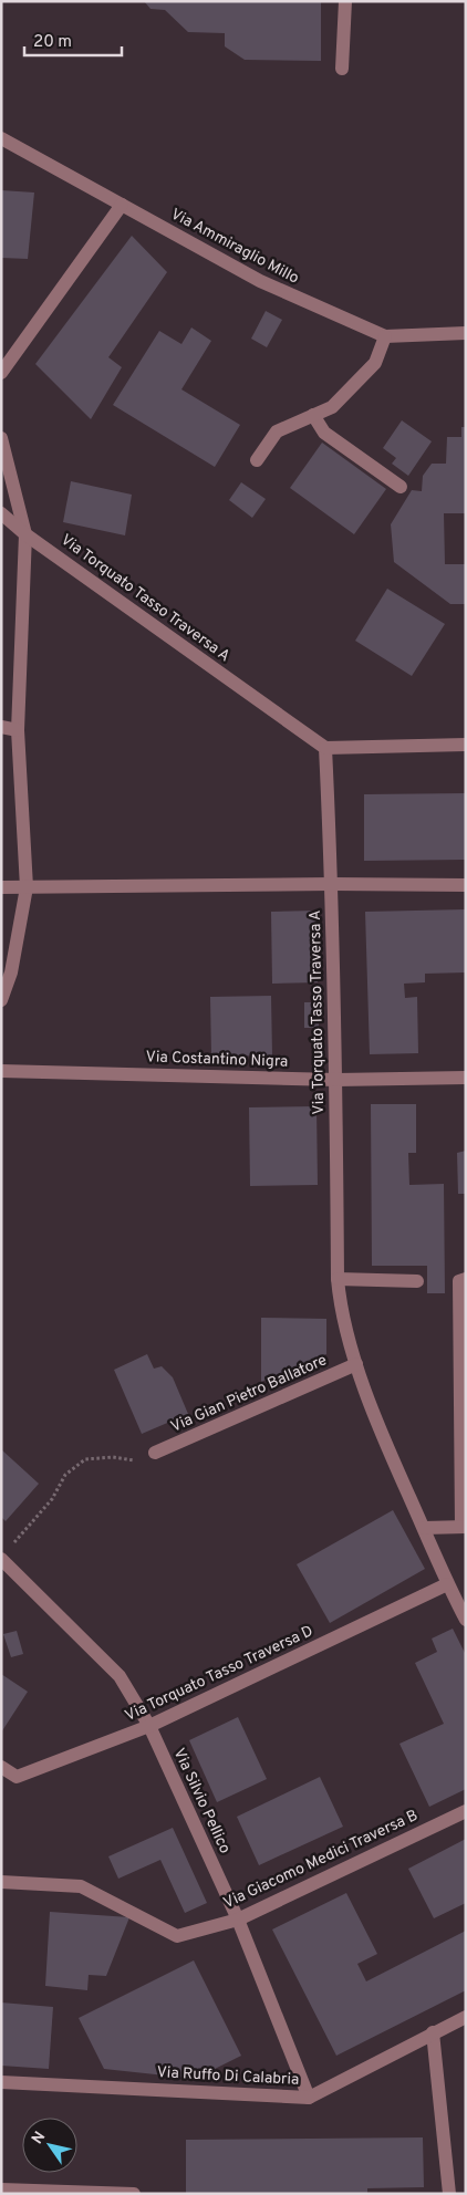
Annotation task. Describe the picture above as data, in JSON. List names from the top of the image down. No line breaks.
{"streets":{"street":["Via Ammiraglio Millo","Via Torquato Tasso Traversa A","Via Costantino Nigra","Via Gian Pietro Ballatore","Via Torquato Tasso Traversa D","Via Silvio Pellico","Via Giacomo Medici Traversa B","Via Ruffo Di Calabria"]},"crossings":[["Via Torquato Tasso Traversa A","Via Costantino Nigra"],["Via Torquato Tasso Traversa A","Via Gian Pietro Ballatore"],["Via Torquato Tasso Traversa A","Via Torquato Tasso Traversa D"],["Via Torquato Tasso Traversa D","Via Silvio Pellico"],["Via Silvio Pellico","Via Giacomo Medici Traversa B"],["Via Silvio Pellico","Via Ruffo Di Calabria"]],"scale_bar":"20 m","north":"top left"}
